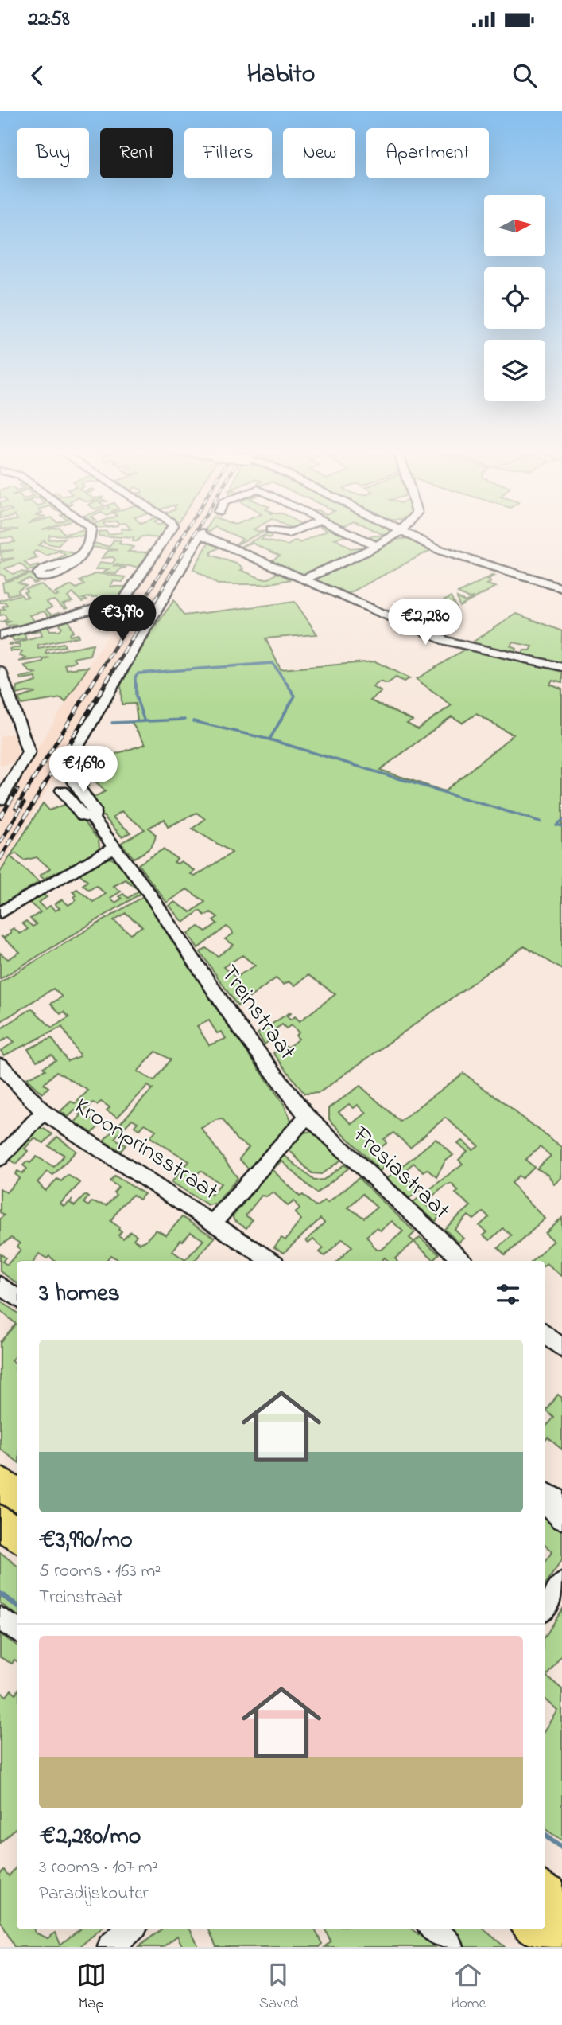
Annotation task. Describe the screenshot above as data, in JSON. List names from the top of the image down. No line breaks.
{"streets":{"street":["Treinstraat","Kroonprinsstraat","Fresiastraat"]},"crossings":[["Treinstraat","Fresiastraat"]],"north":"right","page":{"status":"22:58","header":"Habito","chip":["Buy","Rent","Filters","New","Apartment"],"price":["€3,990","€2,280","€1,690"],"heading":"3 homes","list":[{"name":"€3,990/mo","note":"5 rooms · 163 m² · Treinstraat"},{"name":"€2,280/mo","note":"3 rooms · 107 m² · Paradijskouter"}],"tabs":["Map","Saved","Home"]}}
